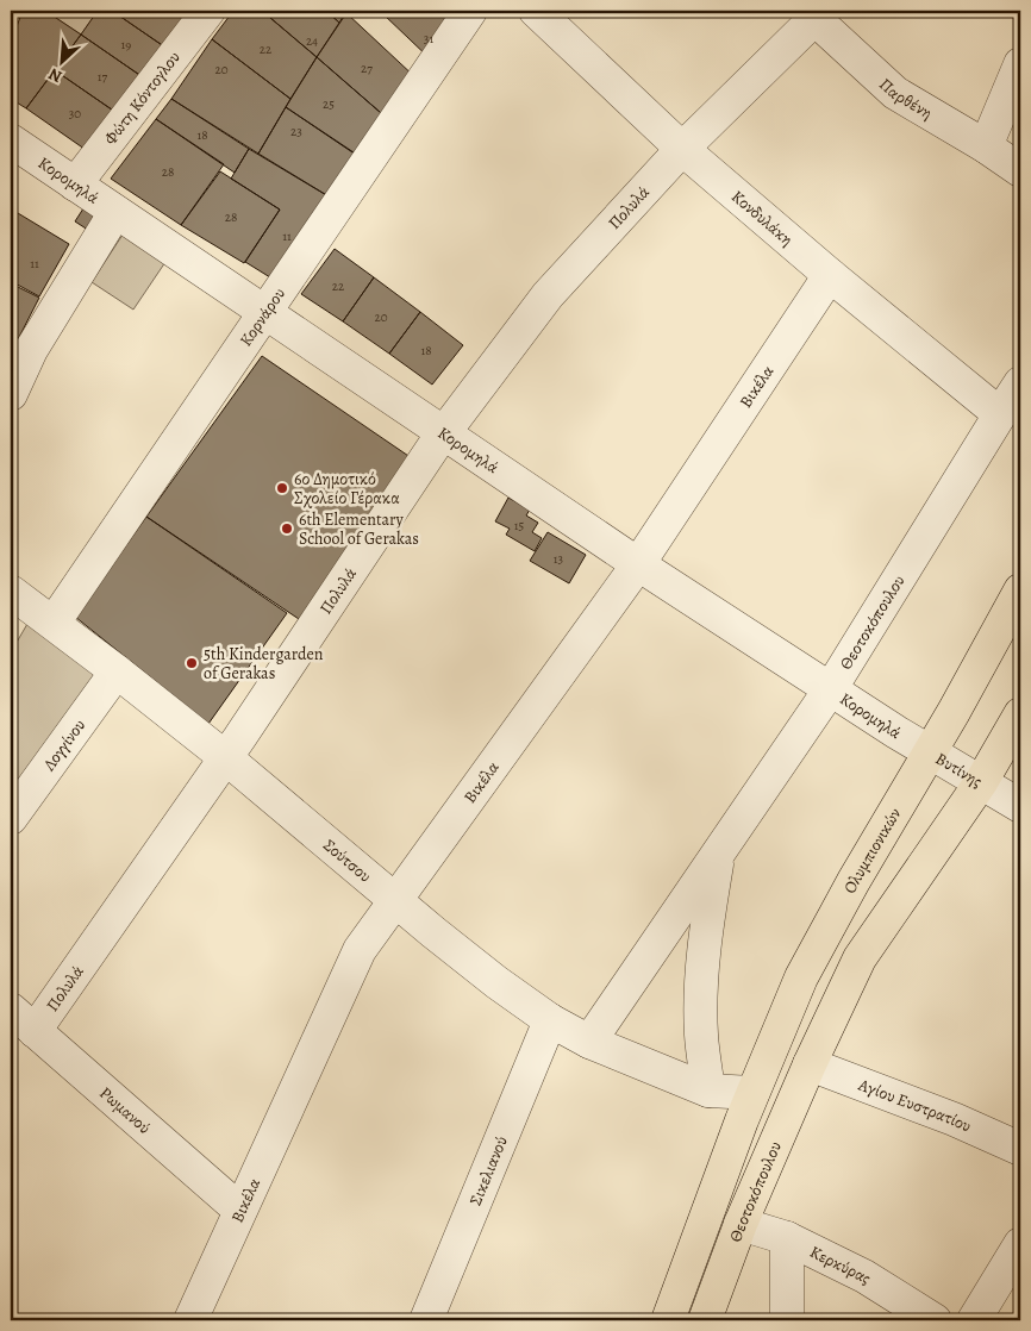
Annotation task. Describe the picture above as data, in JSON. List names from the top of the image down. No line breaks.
{"streets":{"main road":["Θεοτοκόπουλου","Ολυμπιονικών"],"street":["Φώτη Κόντογλου","Παρθένη","Κορομηλά","Πολυλά","Κονδυλάκη","Κορνάρου","Βικέλα","Λογγίνου","Βυτίνης","Σούτσου","Αγίου Ευστρατίου","Ρωμανού","Σικελιανού","Κερκύρας"]},"crossings":[["Φώτη Κόντογλου","Κορομηλά"],["Παρθένη","Πολυλά"],["Κορομηλά","Πολυλά"],["Κορομηλά","Κορνάρου"],["Κορομηλά","Βικέλα"],["Κορομηλά","Θεοτοκόπουλου"],["Κορομηλά","Βυτίνης"],["Κορομηλά","Ολυμπιονικών"],["Πολυλά","Κονδυλάκη"],["Πολυλά","Σούτσου"],["Πολυλά","Ρωμανού"],["Κονδυλάκη","Βικέλα"],["Κονδυλάκη","Θεοτοκόπουλου"],["Κορνάρου","Σούτσου"],["Βικέλα","Σούτσου"],["Βικέλα","Ρωμανού"],["Θεοτοκόπουλου","Σούτσου"],["Θεοτοκόπουλου","Αγίου Ευστρατίου"],["Θεοτοκόπουλου","Κερκύρας"],["Λογγίνου","Σούτσου"],["Βυτίνης","Ολυμπιονικών"],["Ολυμπιονικών","Σούτσου"],["Σούτσου","Σικελιανού"]],"places":["6ο Δημοτικό Σχολείο Γέρακα","6th Elementary School of Gerakas","5th Kindergarden of Gerakas"],"house_numbers":["31","24","19","22","27","20","17","25","30","23","18","28","28","11","11","22","20","18","15","13"],"north":"bottom left"}
